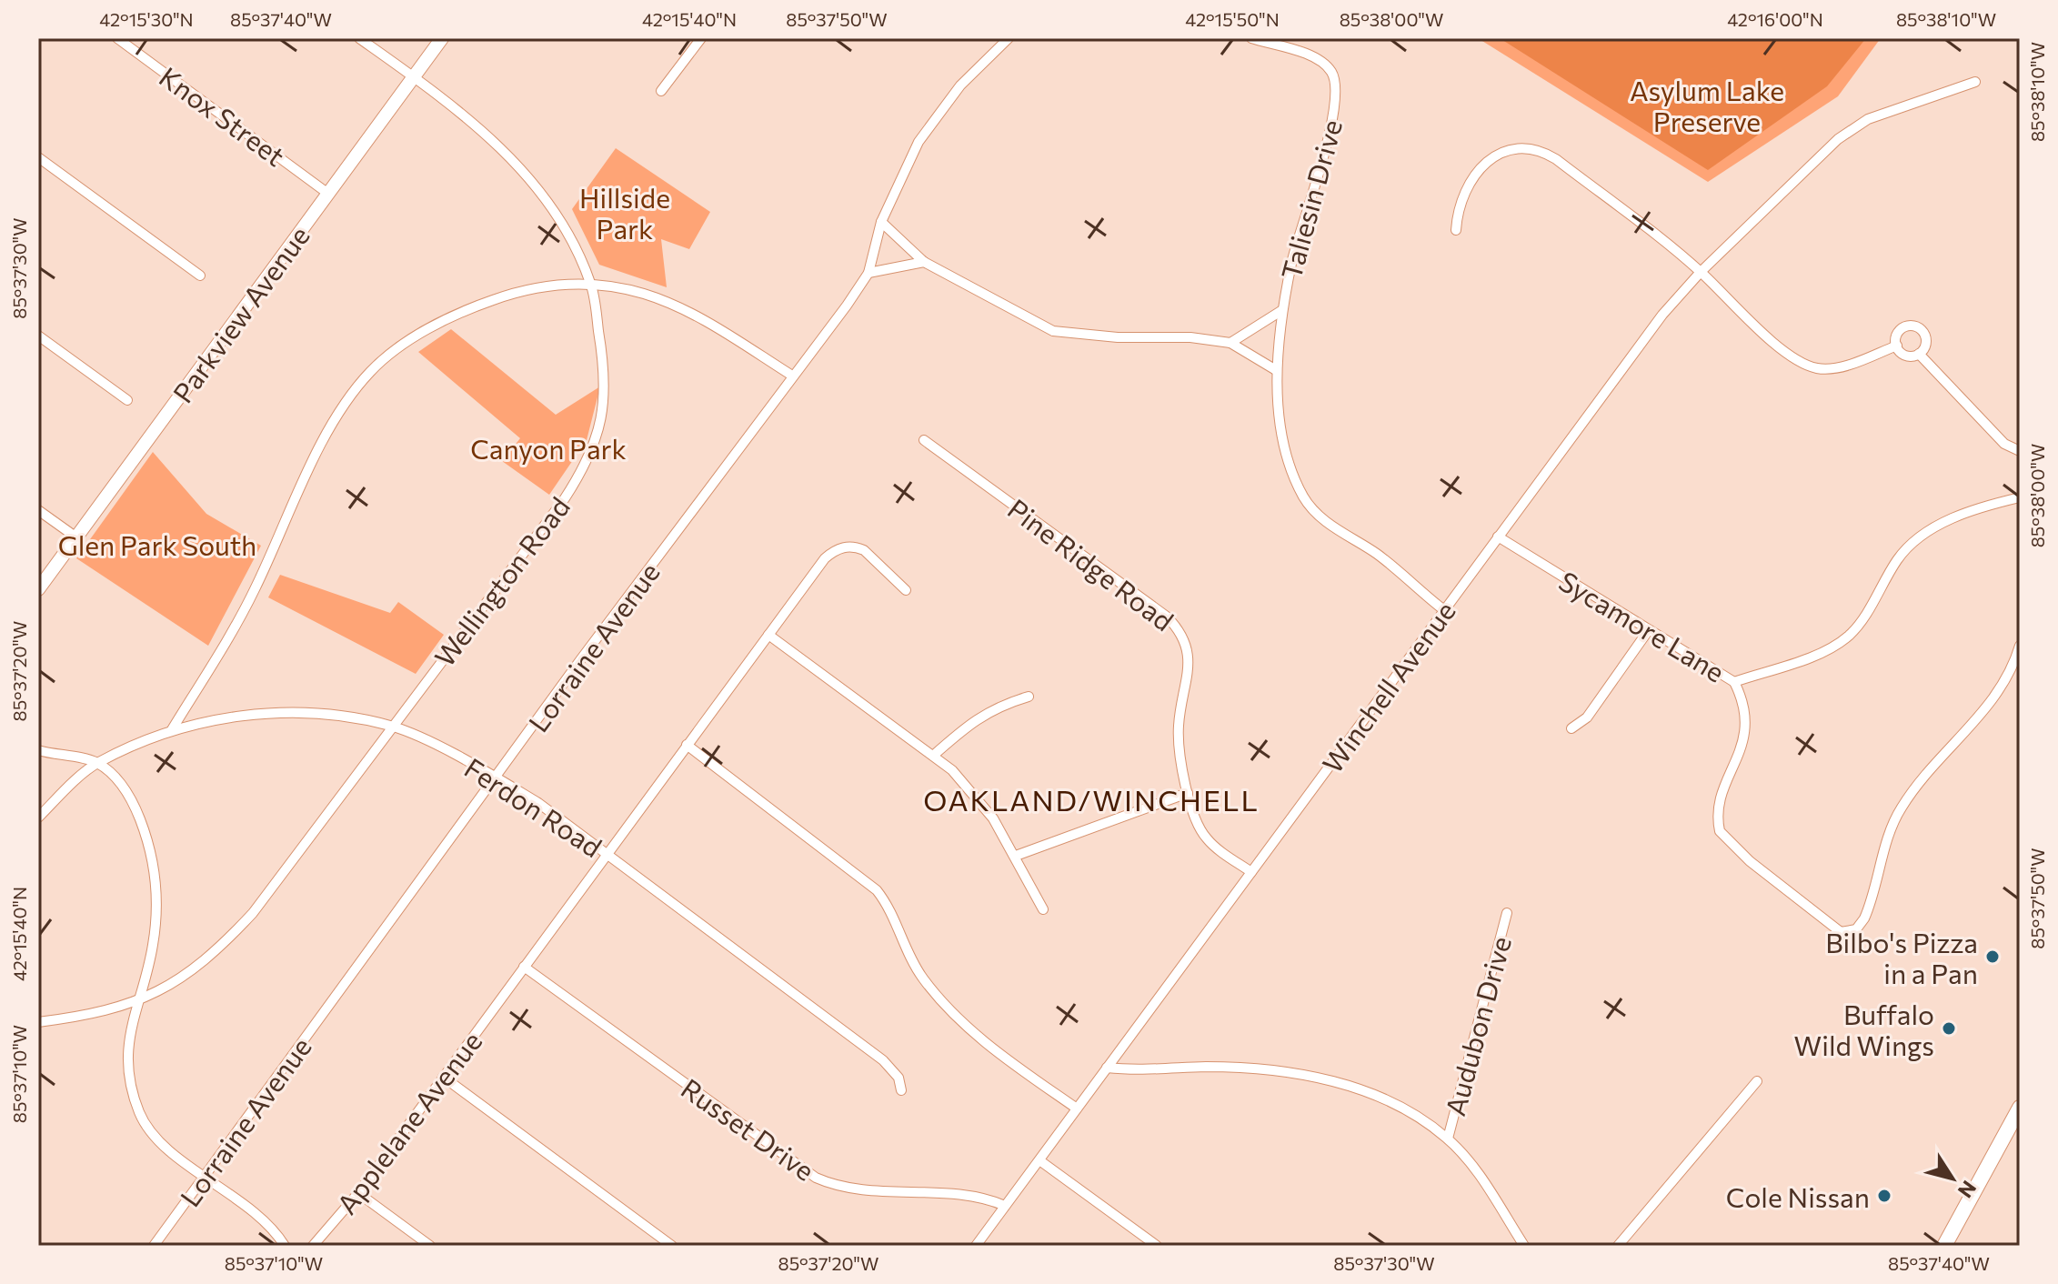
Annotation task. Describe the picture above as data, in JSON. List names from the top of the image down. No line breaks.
{"streets":{"street":["Knox Street","Taliesin Drive","Parkview Avenue","Pine Ridge Road","Wellington Road","Sycamore Lane","Lorraine Avenue","Winchell Avenue","Ferdon Road","Audubon Drive","Applelane Avenue","Russet Drive"]},"crossings":[["Knox Street","Parkview Avenue"],["Taliesin Drive","Winchell Avenue"],["Parkview Avenue","Wellington Road"],["Pine Ridge Road","Winchell Avenue"],["Wellington Road","Ferdon Road"],["Sycamore Lane","Winchell Avenue"],["Lorraine Avenue","Ferdon Road"],["Winchell Avenue","Russet Drive"],["Ferdon Road","Applelane Avenue"],["Applelane Avenue","Russet Drive"]],"districts":["OAKLAND/WINCHELL"],"parks":["Asylum Lake Preserve","Hillside Park","Canyon Park","Glen Park South"],"places":["Bilbo's Pizza in a Pan","Buffalo Wild Wings","Cole Nissan"],"north":"bottom right","coordinates":["42°15'30\"N","85°37'40\"W","42°15'40\"N","85°37'50\"W","42°15'50\"N","85°38'00\"W","42°16'00\"N","85°38'10\"W","85°37'30\"W","85°37'20\"W","85°37'10\"W"]}
